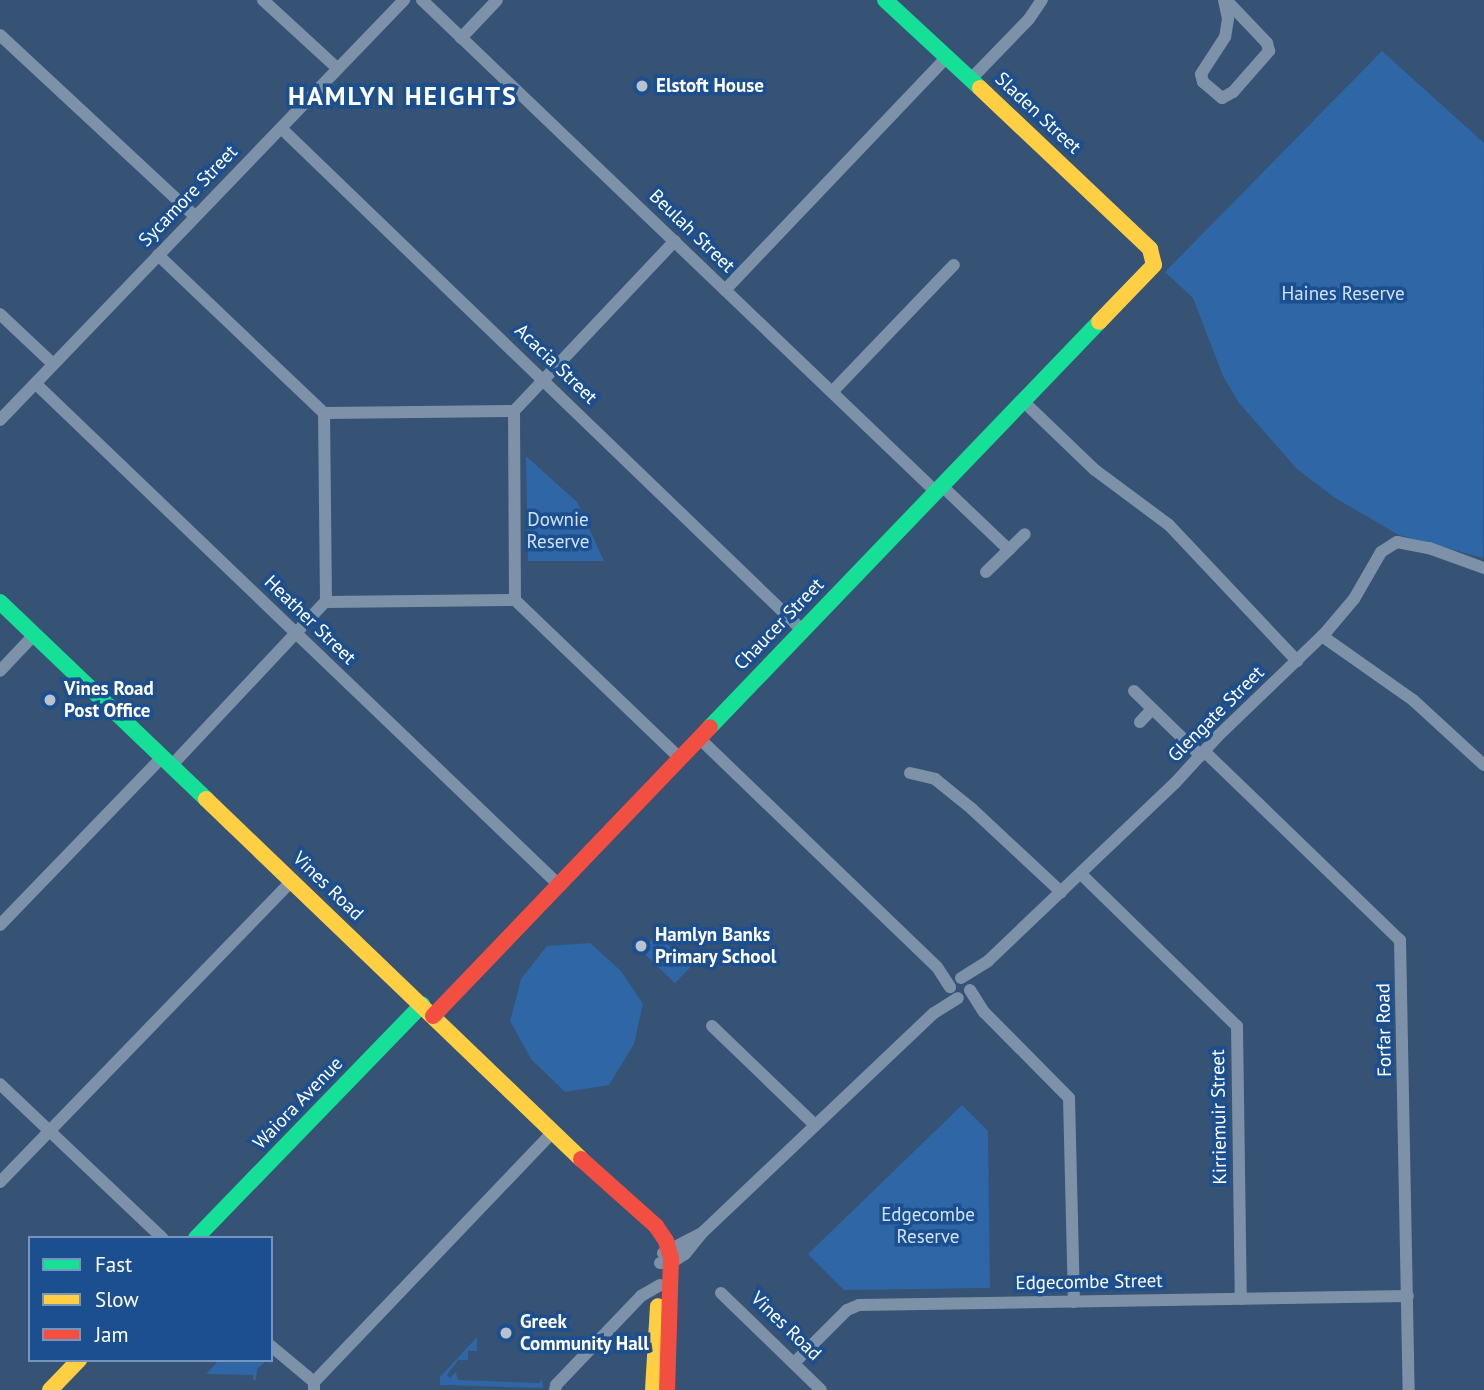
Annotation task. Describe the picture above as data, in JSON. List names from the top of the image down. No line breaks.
{"streets":{"street":["Sladen Street","Sycamore Street","Beulah Street","Acacia Street","Heather Street","Chaucer Street","Glengate Street","Vines Road","Forfar Road","Waiora Avenue","Kirriemuir Street","Edgecombe Street"]},"crossings":[["Sladen Street","Chaucer Street"],["Sycamore Street","Acacia Street"],["Sycamore Street","Heather Street"],["Beulah Street","Chaucer Street"],["Acacia Street","Chaucer Street"],["Heather Street","Chaucer Street"],["Chaucer Street","Vines Road"],["Chaucer Street","Waiora Avenue"],["Glengate Street","Vines Road"],["Glengate Street","Forfar Road"],["Glengate Street","Kirriemuir Street"],["Vines Road","Waiora Avenue"],["Vines Road","Edgecombe Street"],["Forfar Road","Edgecombe Street"],["Kirriemuir Street","Edgecombe Street"]],"districts":["HAMLYN HEIGHTS"],"parks":["Haines Reserve","Downie Reserve","Edgecombe Reserve"],"places":["Elstoft House","Vines Road Post Office","Hamlyn Banks Primary School","Greek Community Hall"],"legend":["Fast","Slow","Jam"]}
